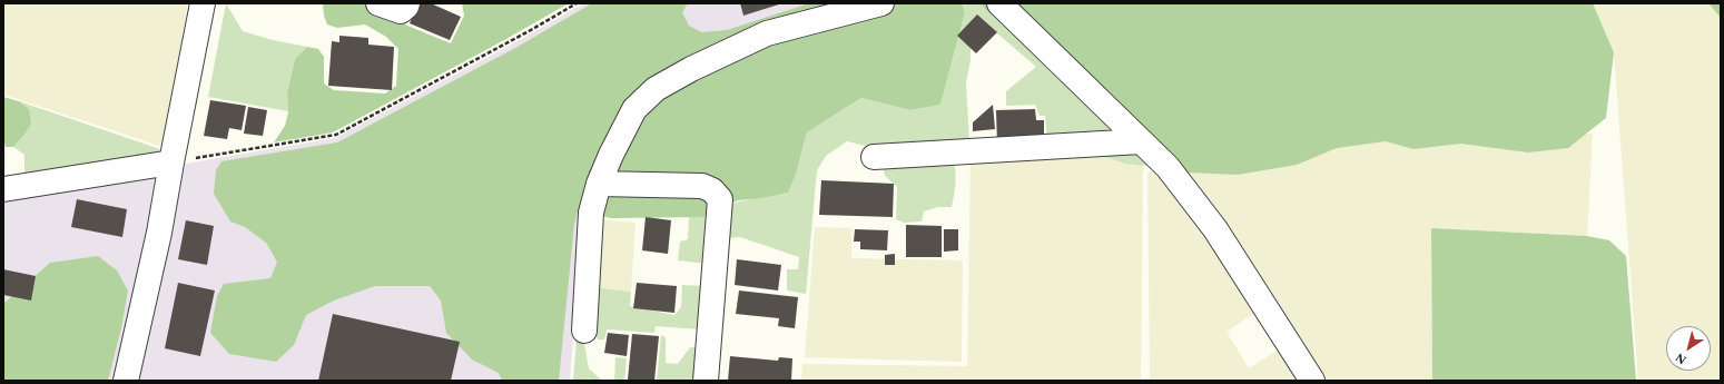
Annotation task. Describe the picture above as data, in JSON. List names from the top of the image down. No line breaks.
{"north":"bottom left"}
